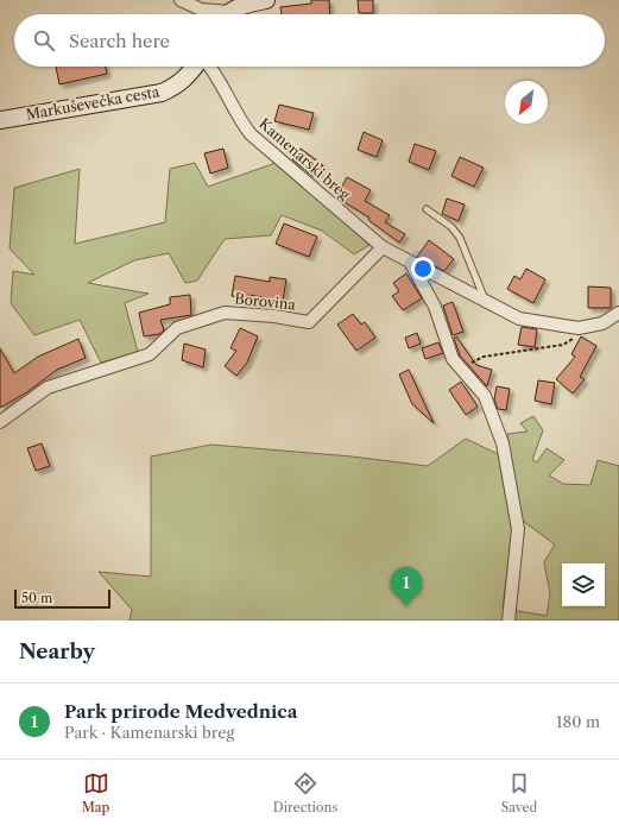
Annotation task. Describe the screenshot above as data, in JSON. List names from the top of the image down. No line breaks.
{"streets":{"main road":["Markuševečka cesta"],"street":["Kamenarski breg","Borovina"]},"crossings":[["Kamenarski breg","Borovina"]],"scale_bar":"50 m","north":"bottom left","page":{"search":"Search here","pins":"1","scale":"50 m","heading":"Nearby","list":[{"mark":"1","name":"Park prirode Medvednica","note":"Park · Kamenarski breg","value":"180 m"}],"nav":["Map","Directions","Saved"]}}
